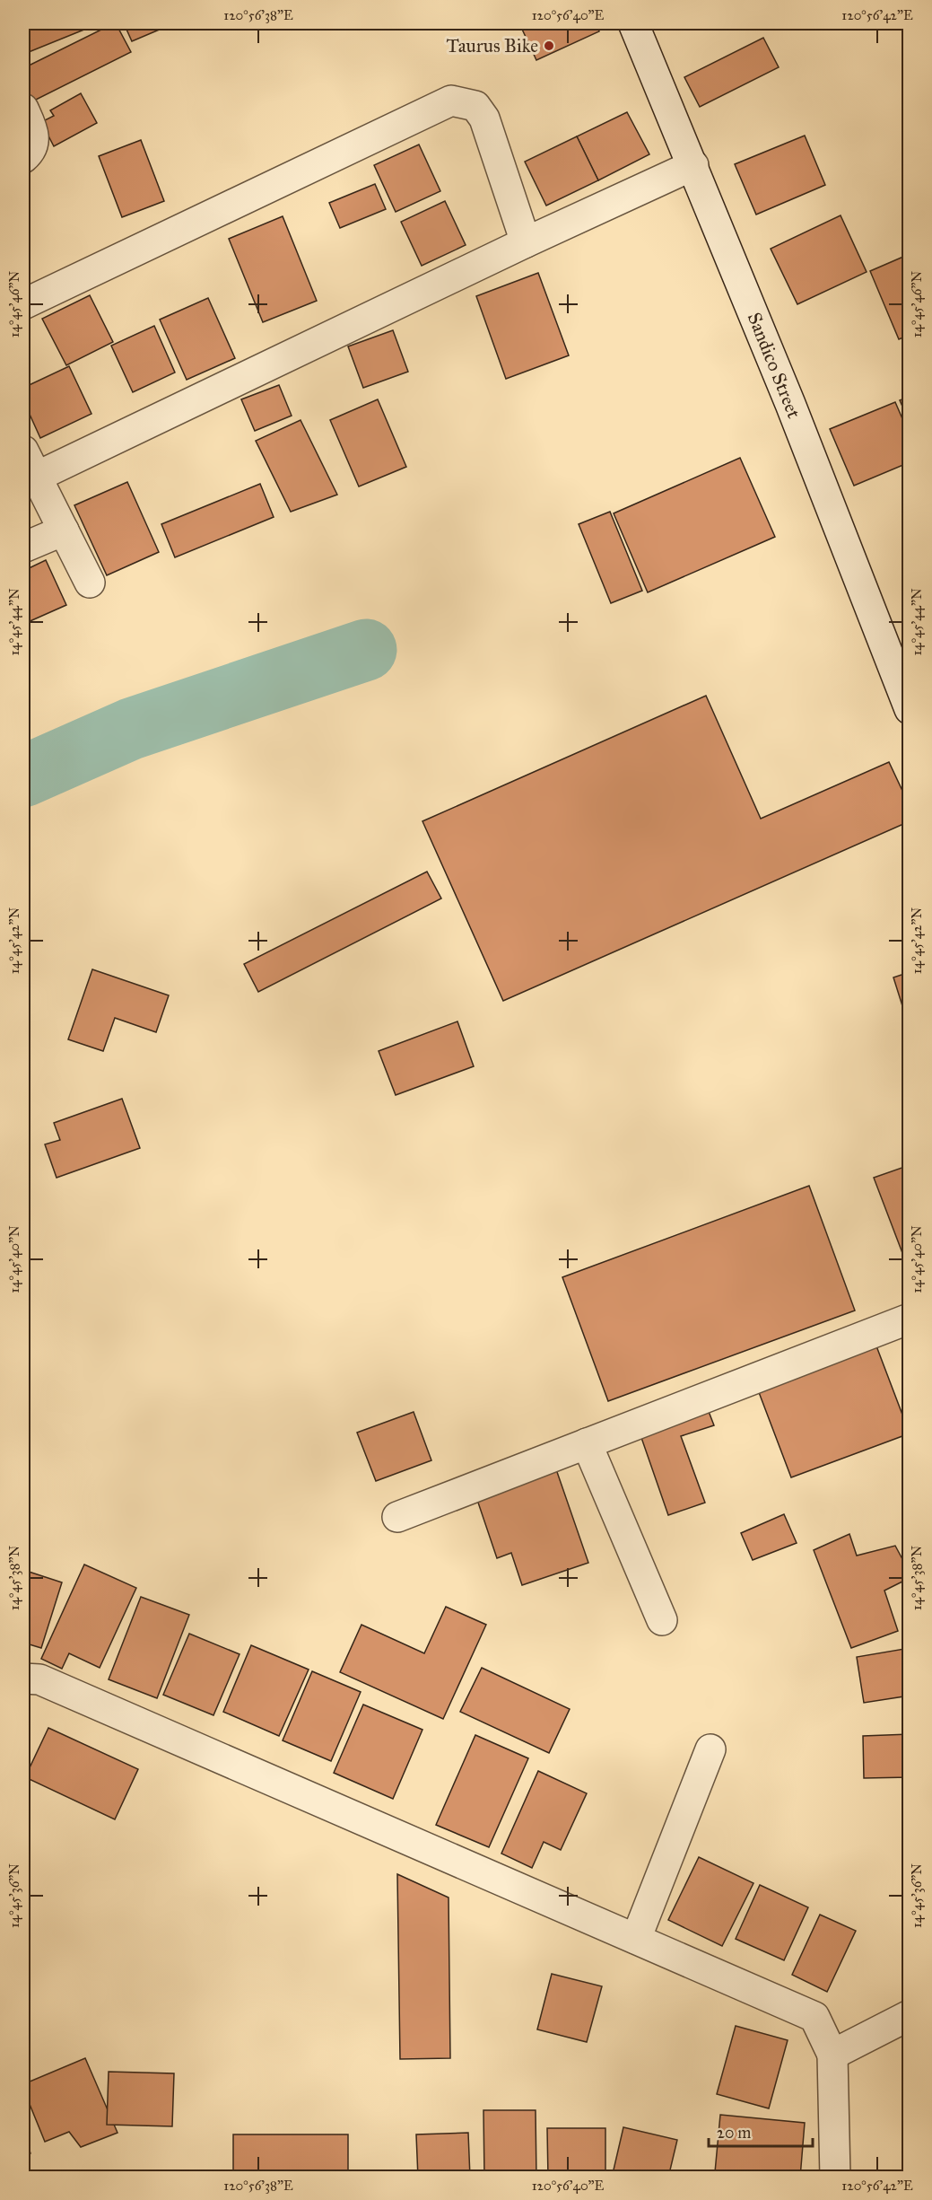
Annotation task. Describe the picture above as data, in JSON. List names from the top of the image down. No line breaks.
{"streets":{"street":["Sandico Street"]},"places":["Taurus Bike"],"scale_bar":"20 m","coordinates":["120°56'38\"E","120°56'40\"E","120°56'42\"E","14°45'46\"N","14°45'44\"N","14°45'42\"N","14°45'40\"N","14°45'38\"N","14°45'36\"N"]}
